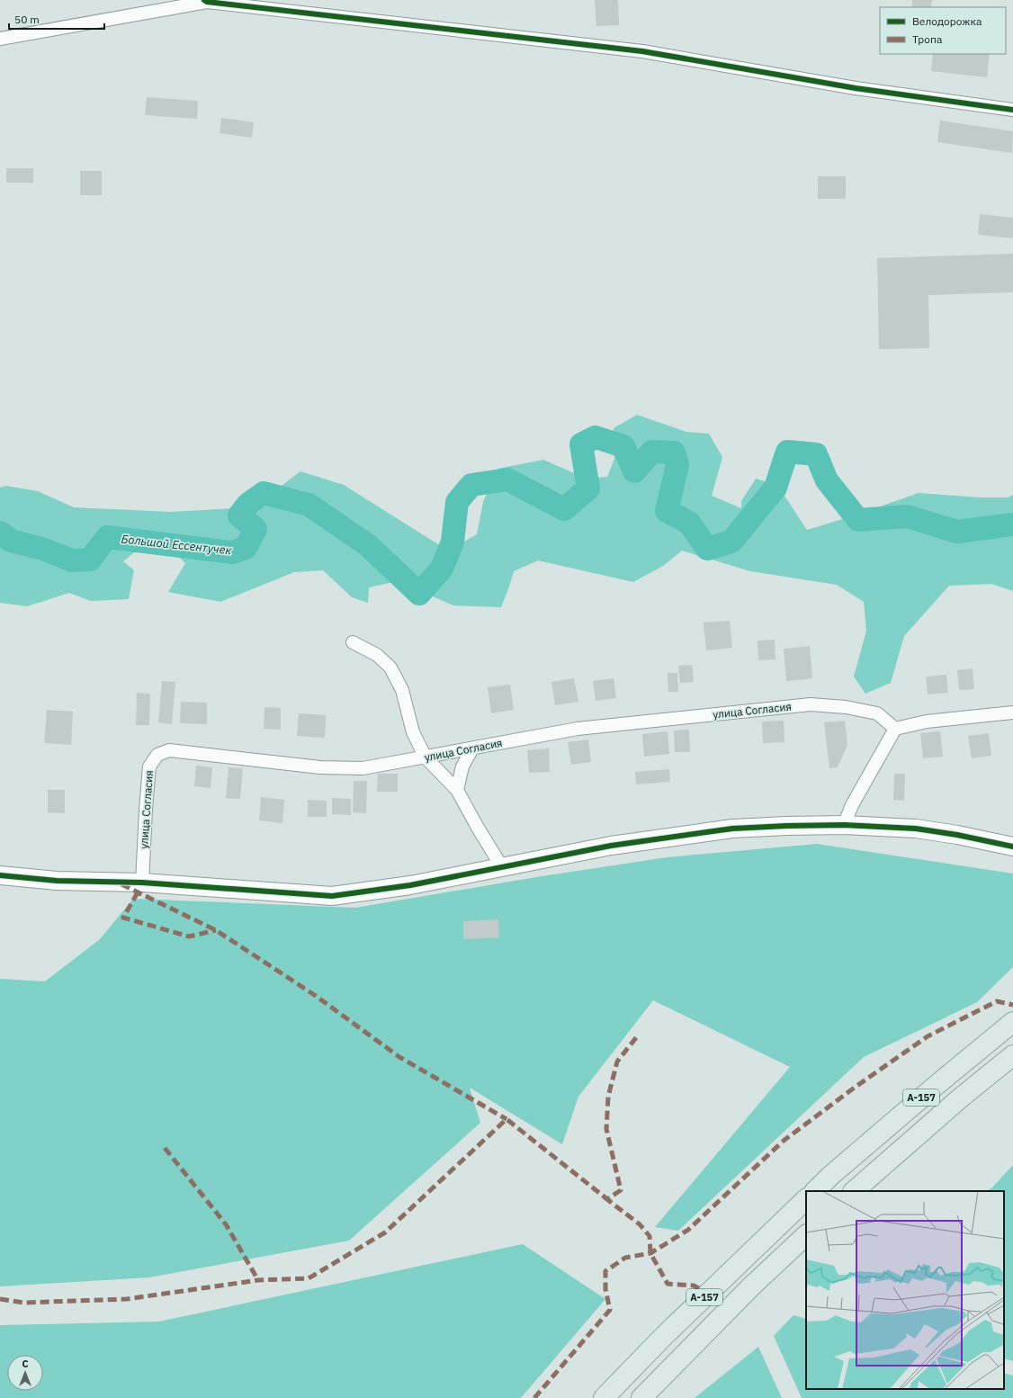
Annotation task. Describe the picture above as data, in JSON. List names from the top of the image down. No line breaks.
{"streets":{"main road":["А-157"],"street":["улица Согласия"]},"water":["Большой Ессентучек"],"legend":["Велодорожка","Тропа"],"scale_bar":"50 m","north":"top"}
